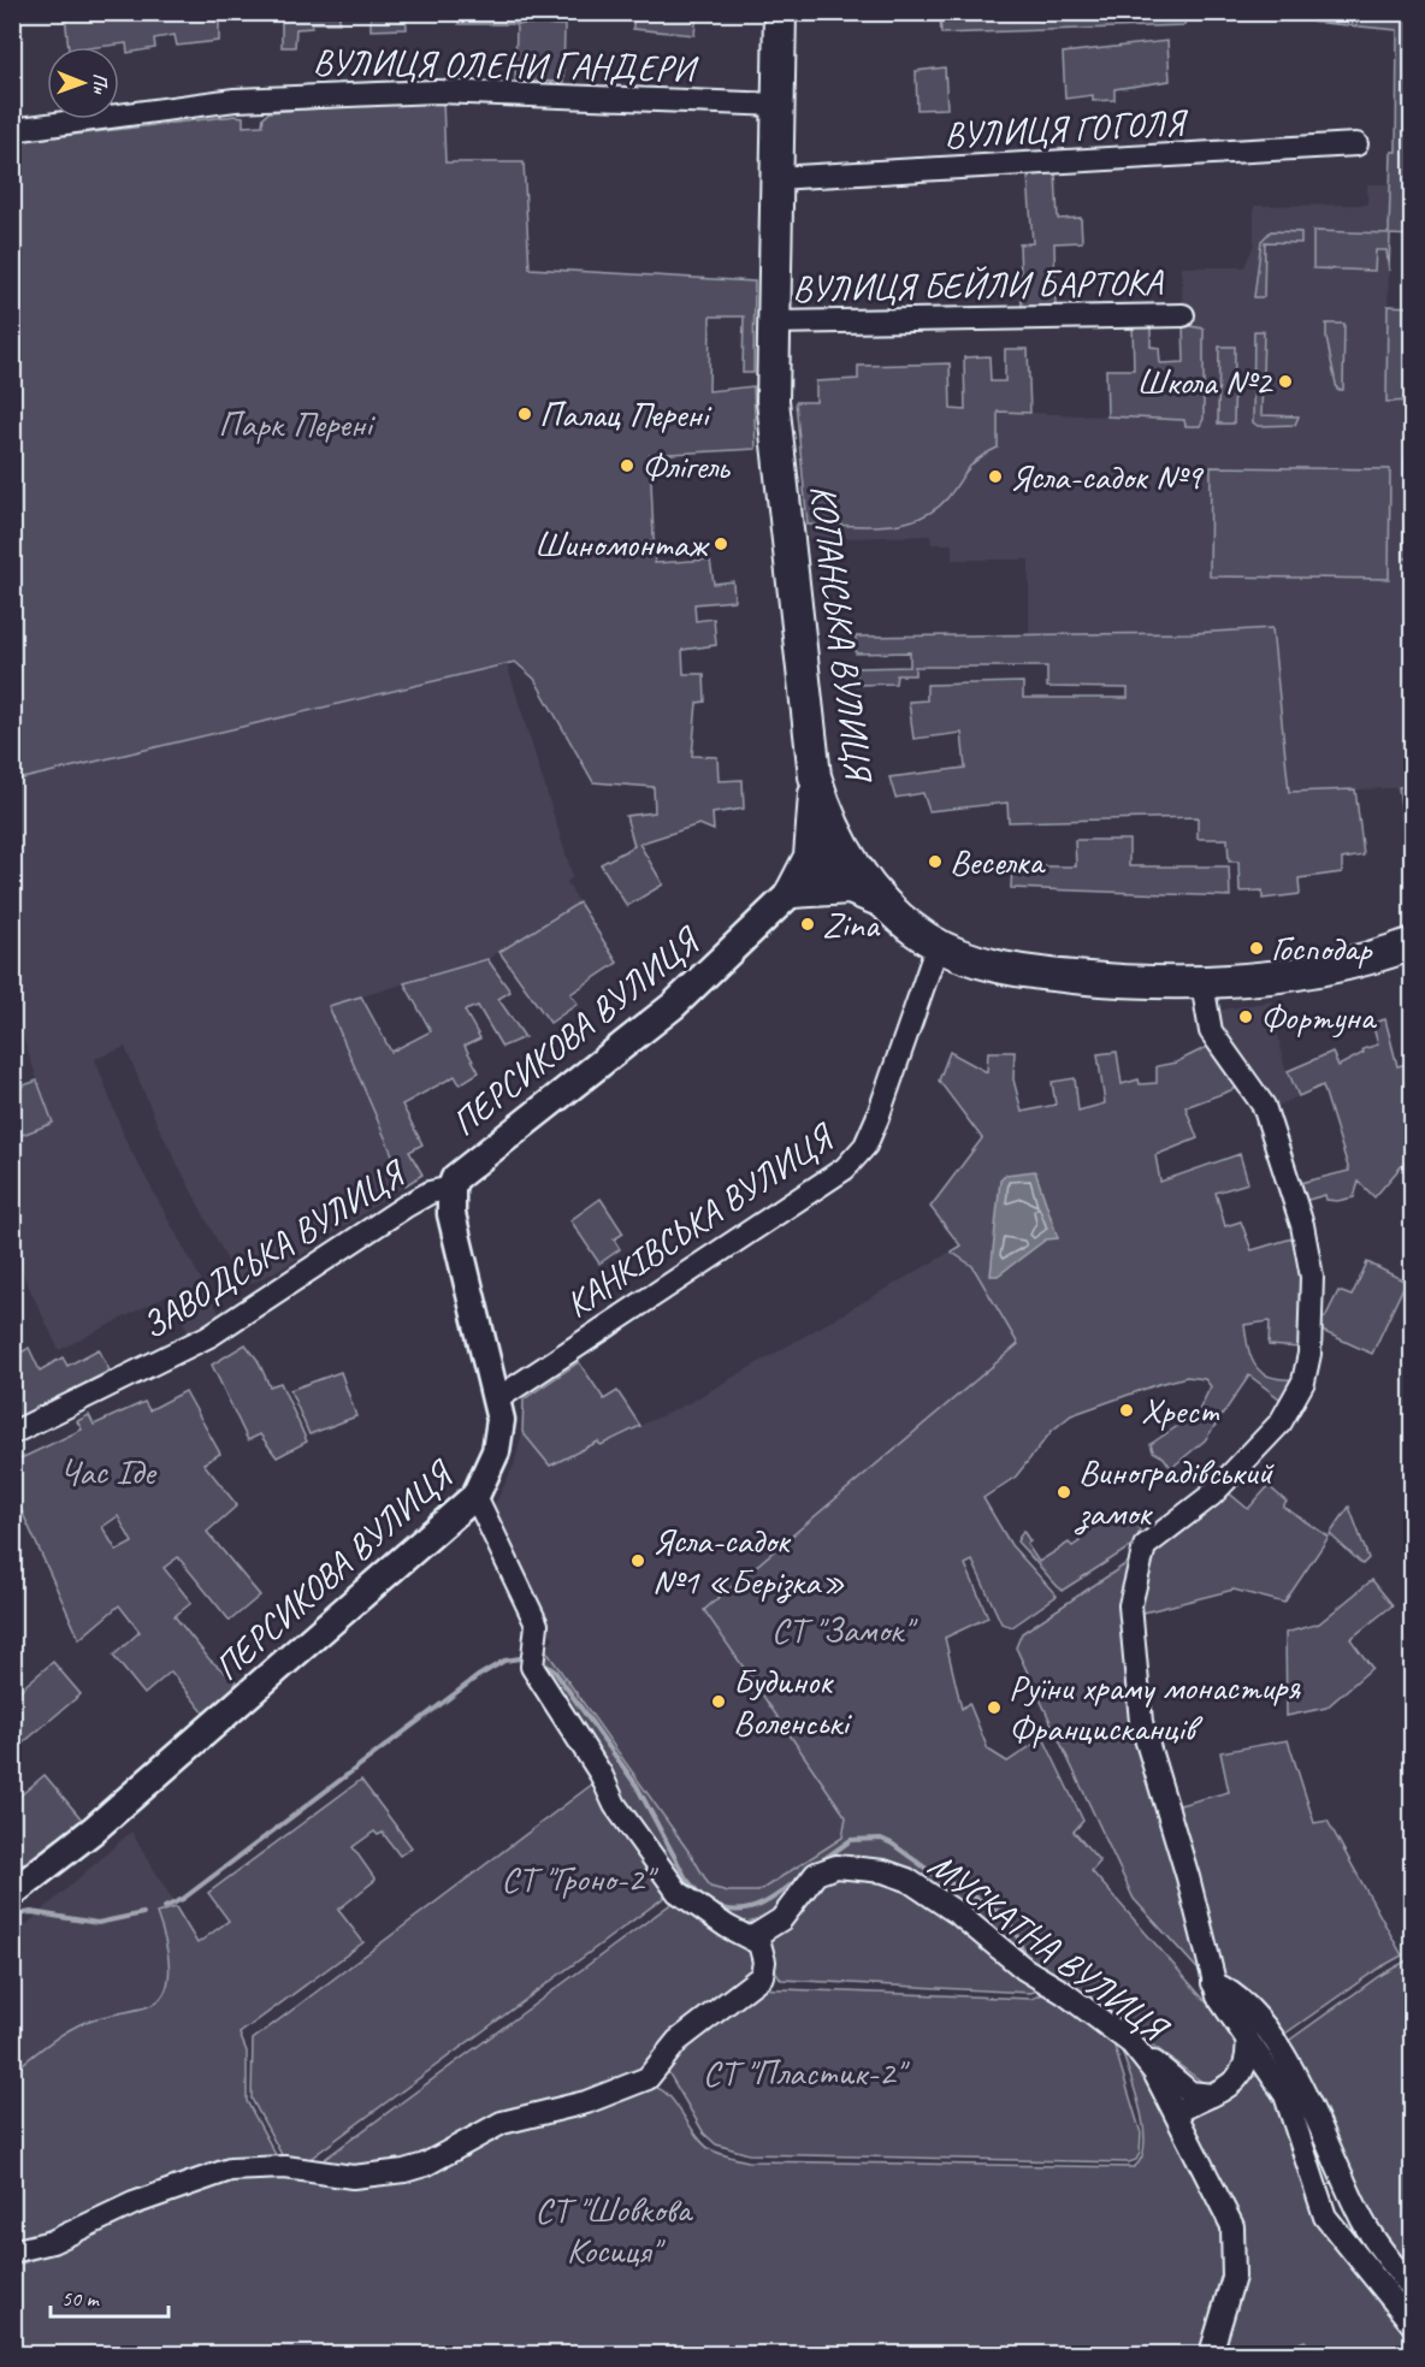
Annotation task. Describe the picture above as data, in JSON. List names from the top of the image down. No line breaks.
{"streets":{"highway":["КОПАНСЬКА ВУЛИЦЯ"],"main road":["ПЕРСИКОВА ВУЛИЦЯ"],"street":["ВУЛИЦЯ ОЛЕНИ ГАНДЕРИ","ВУЛИЦЯ ГОГОЛЯ","ВУЛИЦЯ БЕЙЛИ БАРТОКА","КАНКІВСЬКА ВУЛИЦЯ","ЗАВОДСЬКА ВУЛИЦЯ","МУСКАТНА ВУЛИЦЯ"]},"crossings":[["ВУЛИЦЯ ОЛЕНИ ГАНДЕРИ","КОПАНСЬКА ВУЛИЦЯ"],["ВУЛИЦЯ ГОГОЛЯ","КОПАНСЬКА ВУЛИЦЯ"],["ВУЛИЦЯ БЕЙЛИ БАРТОКА","КОПАНСЬКА ВУЛИЦЯ"],["КОПАНСЬКА ВУЛИЦЯ","ПЕРСИКОВА ВУЛИЦЯ"],["КОПАНСЬКА ВУЛИЦЯ","КАНКІВСЬКА ВУЛИЦЯ"],["ПЕРСИКОВА ВУЛИЦЯ","КАНКІВСЬКА ВУЛИЦЯ"],["ПЕРСИКОВА ВУЛИЦЯ","ЗАВОДСЬКА ВУЛИЦЯ"]],"parks":["Парк Перені","Час Іде","СТ \"Замок\"","СТ \"Гроно-2\"","СТ \"Пластик-2\"","СТ \"Шовкова Косиця\""],"places":["Школа №2","Палац Перені","Флігель","Ясла-садок №9","Шиномонтаж","Веселка","Zina","Господар","Фортуна","Хрест","Виноградівський замок","Ясла-садок №1 «Берізка»","Будинок Воленські","Руїни храму монастиря Францисканців"],"scale_bar":"50 m","north":"right"}
